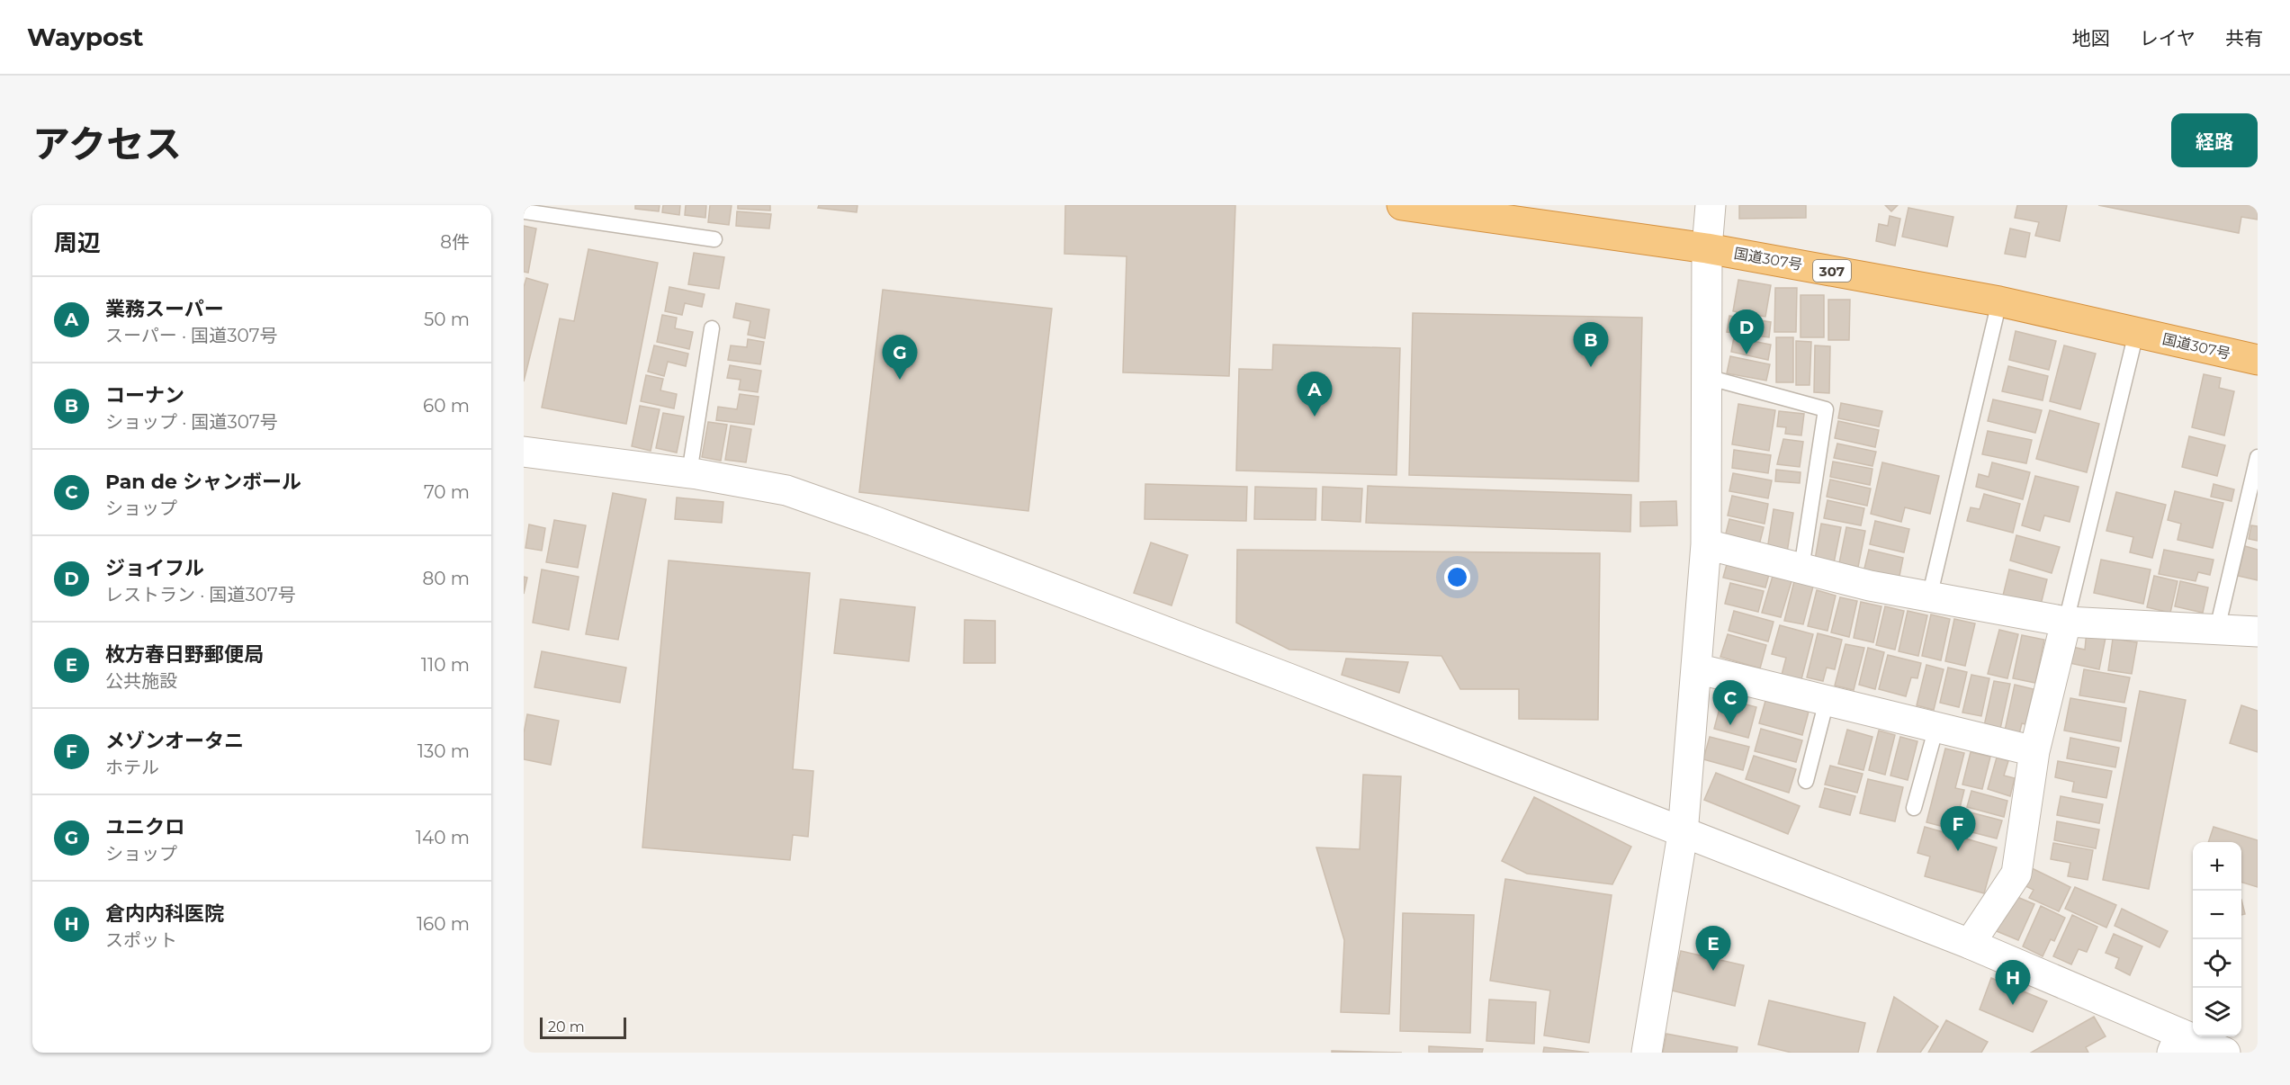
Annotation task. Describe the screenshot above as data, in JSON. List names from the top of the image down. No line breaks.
{"streets":{"highway":["国道307号","307"]},"scale_bar":"20 m","page":{"header":"Waypost","nav":["地図","レイヤ","共有"],"title":"アクセス","buttons":"経路","heading":["周辺","8件"],"list":[{"mark":"A","name":"業務スーパー","note":"スーパー · 国道307号","value":"50 m"},{"mark":"B","name":"コーナン","note":"ショップ · 国道307号","value":"60 m"},{"mark":"C","name":"Pan de シャンボール","note":"ショップ","value":"70 m"},{"mark":"D","name":"ジョイフル","note":"レストラン · 国道307号","value":"80 m"},{"mark":"E","name":"枚方春日野郵便局","note":"公共施設","value":"110 m"},{"mark":"F","name":"メゾンオータニ","note":"ホテル","value":"130 m"},{"mark":"G","name":"ユニクロ","note":"ショップ","value":"140 m"},{"mark":"H","name":"倉内内科医院","note":"スポット","value":"160 m"}],"pins":["D","B","G","A","C","F","E","H"],"map_buttons":["+","−"],"scale":"20 m"}}
